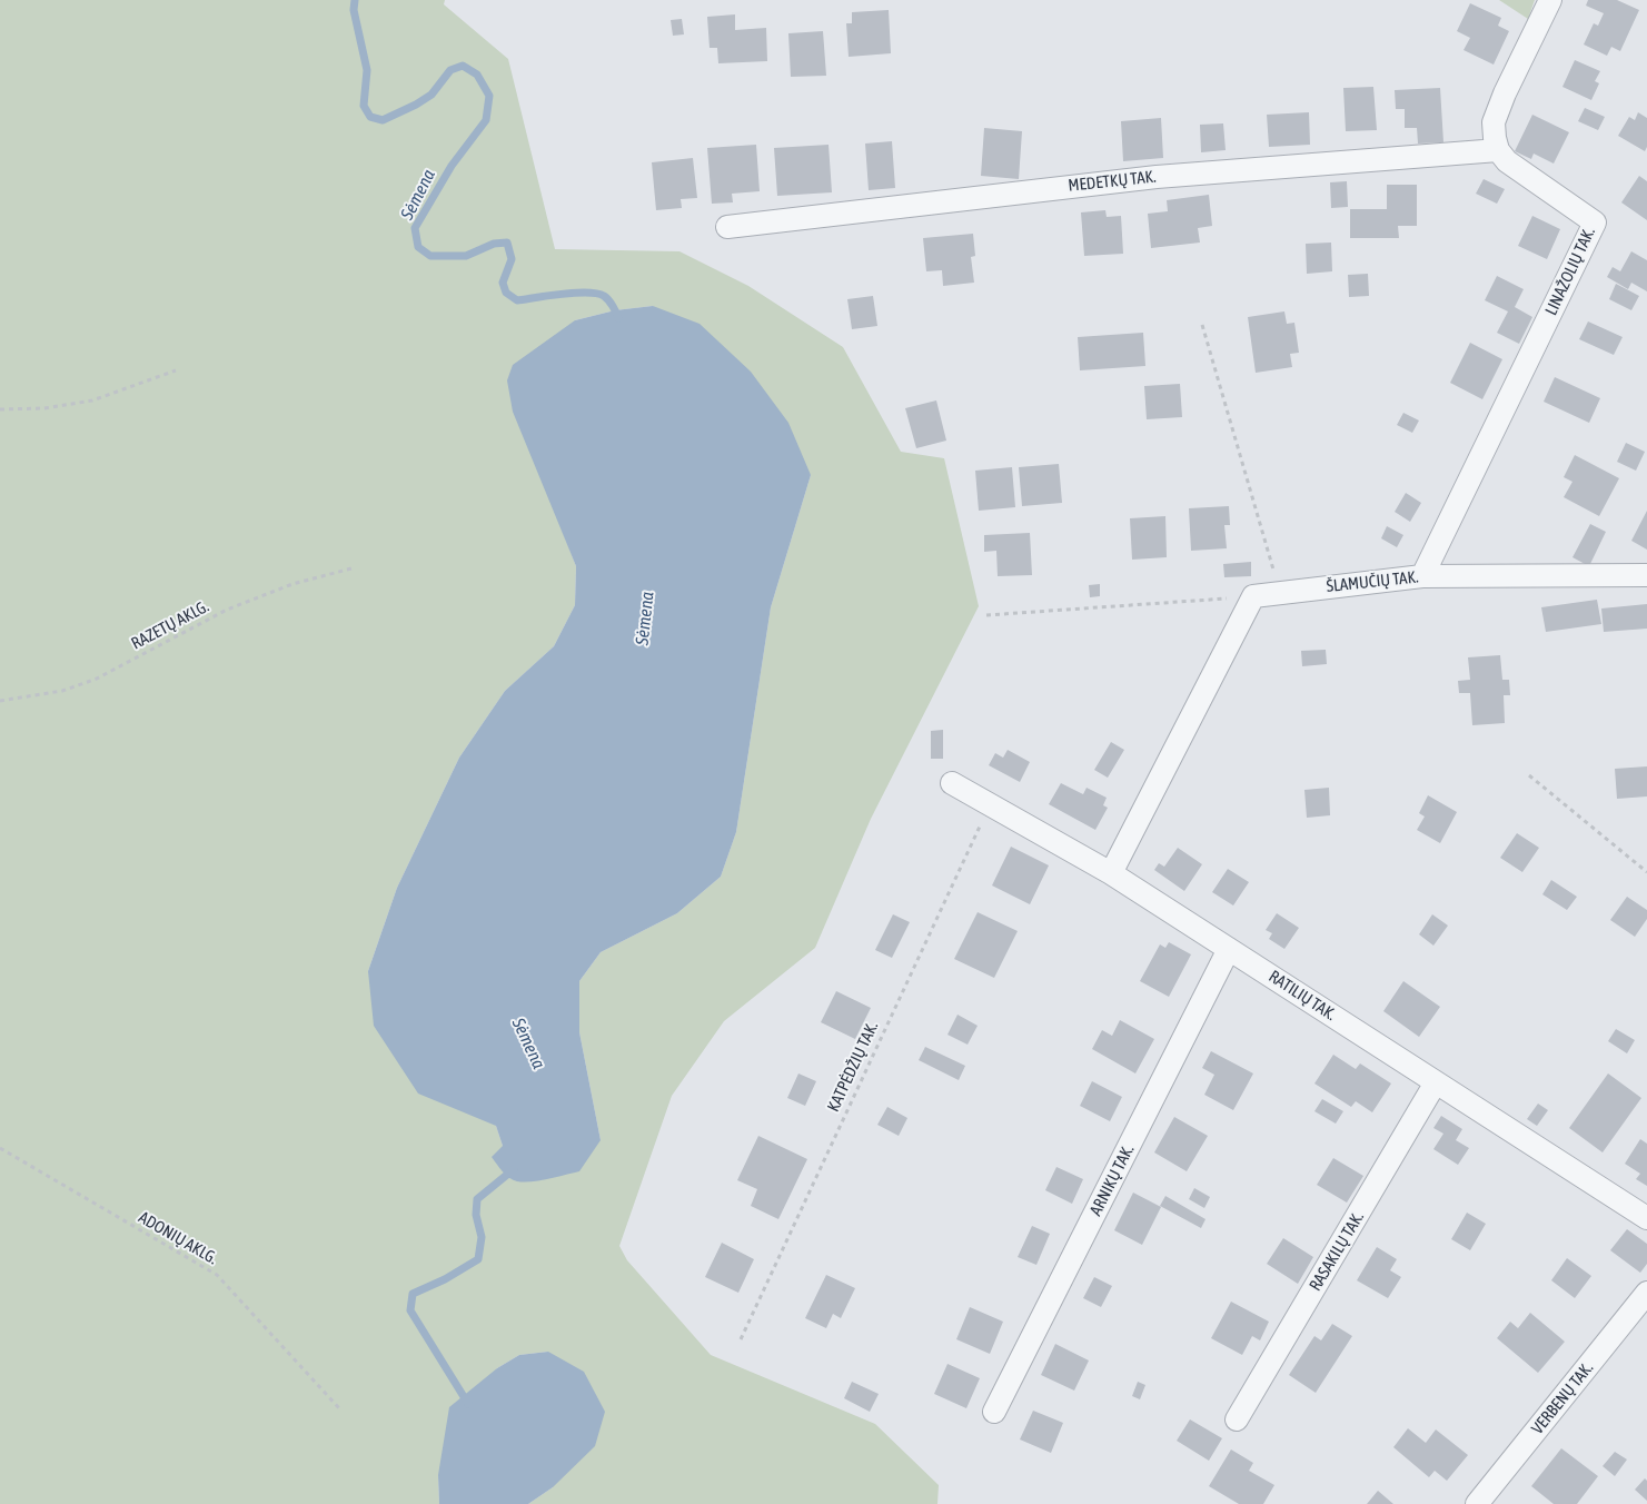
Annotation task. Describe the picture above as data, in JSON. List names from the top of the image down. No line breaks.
{"streets":{"street":["MEDETKŲ TAK.","LINAŽOLIŲ TAK.","ŠLAMUČIŲ TAK.","RATILIŲ TAK.","ARNIKŲ TAK.","RASAKILŲ TAK.","VERBENŲ TAK."],"path":["RAZETŲ AKLG.","KATPĖDŽIŲ TAK.","ADONIŲ AKLG."]},"crossings":[["MEDETKŲ TAK.","LINAŽOLIŲ TAK."],["LINAŽOLIŲ TAK.","ŠLAMUČIŲ TAK."],["RATILIŲ TAK.","KATPĖDŽIŲ TAK."],["RATILIŲ TAK.","ARNIKŲ TAK."],["RATILIŲ TAK.","RASAKILŲ TAK."]],"water":["Sėmena"]}
